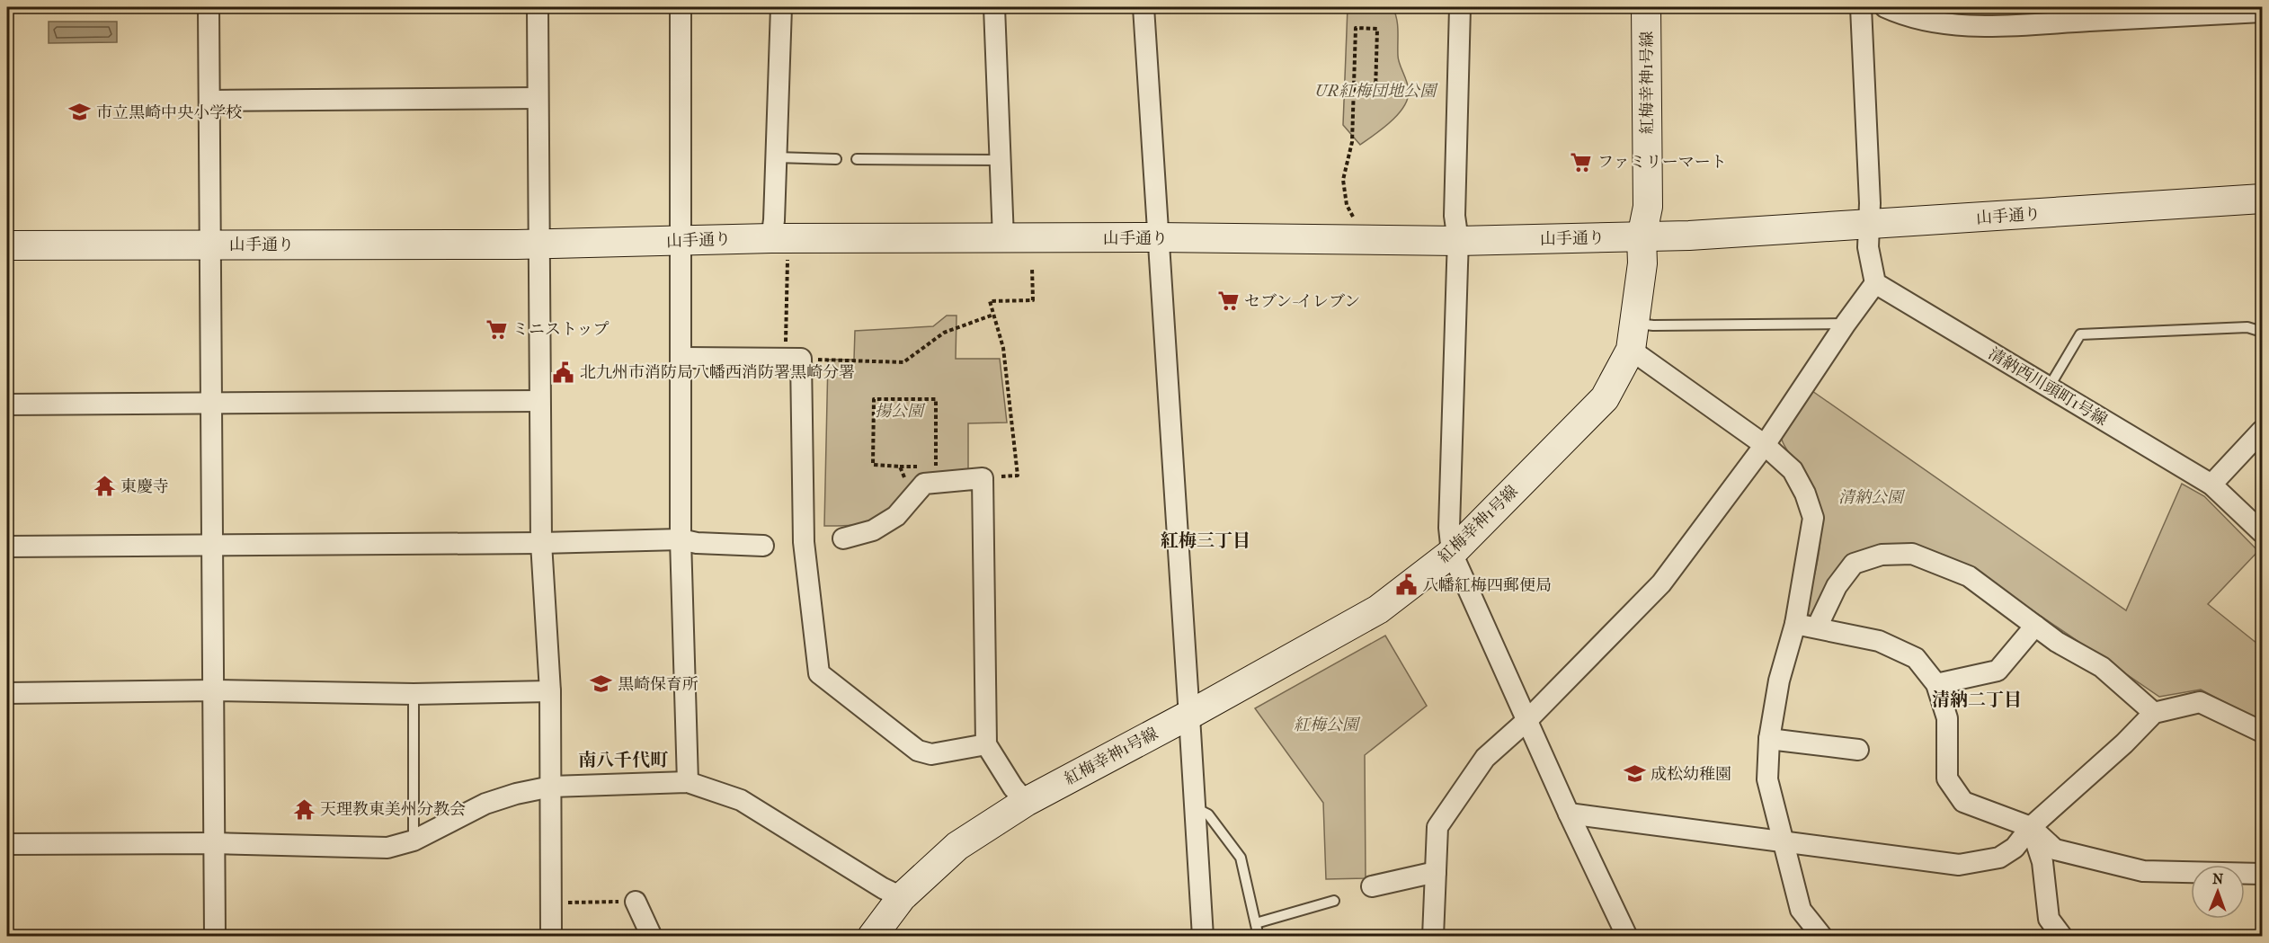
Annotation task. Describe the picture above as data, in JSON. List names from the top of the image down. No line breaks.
{"streets":{"street":["紅梅幸神1号線","山手通り","清納西川頭町1号線"]},"crossings":[["紅梅幸神1号線","山手通り"]],"districts":["紅梅三丁目","清納二丁目","南八千代町"],"parks":["UR紅梅団地公園","揚公園","清納公園","紅梅公園"],"places":{"school or university":["市立黒崎中央小学校","黒崎保育所","成松幼稚園"],"supermarket":["ファミリーマート","セブン-イレブン","ミニストップ"],"public building":["北九州市消防局八幡西消防署黒崎分署","八幡紅梅四郵便局"],"temple":["東慶寺","天理教東美州分教会"]},"north":"top"}
